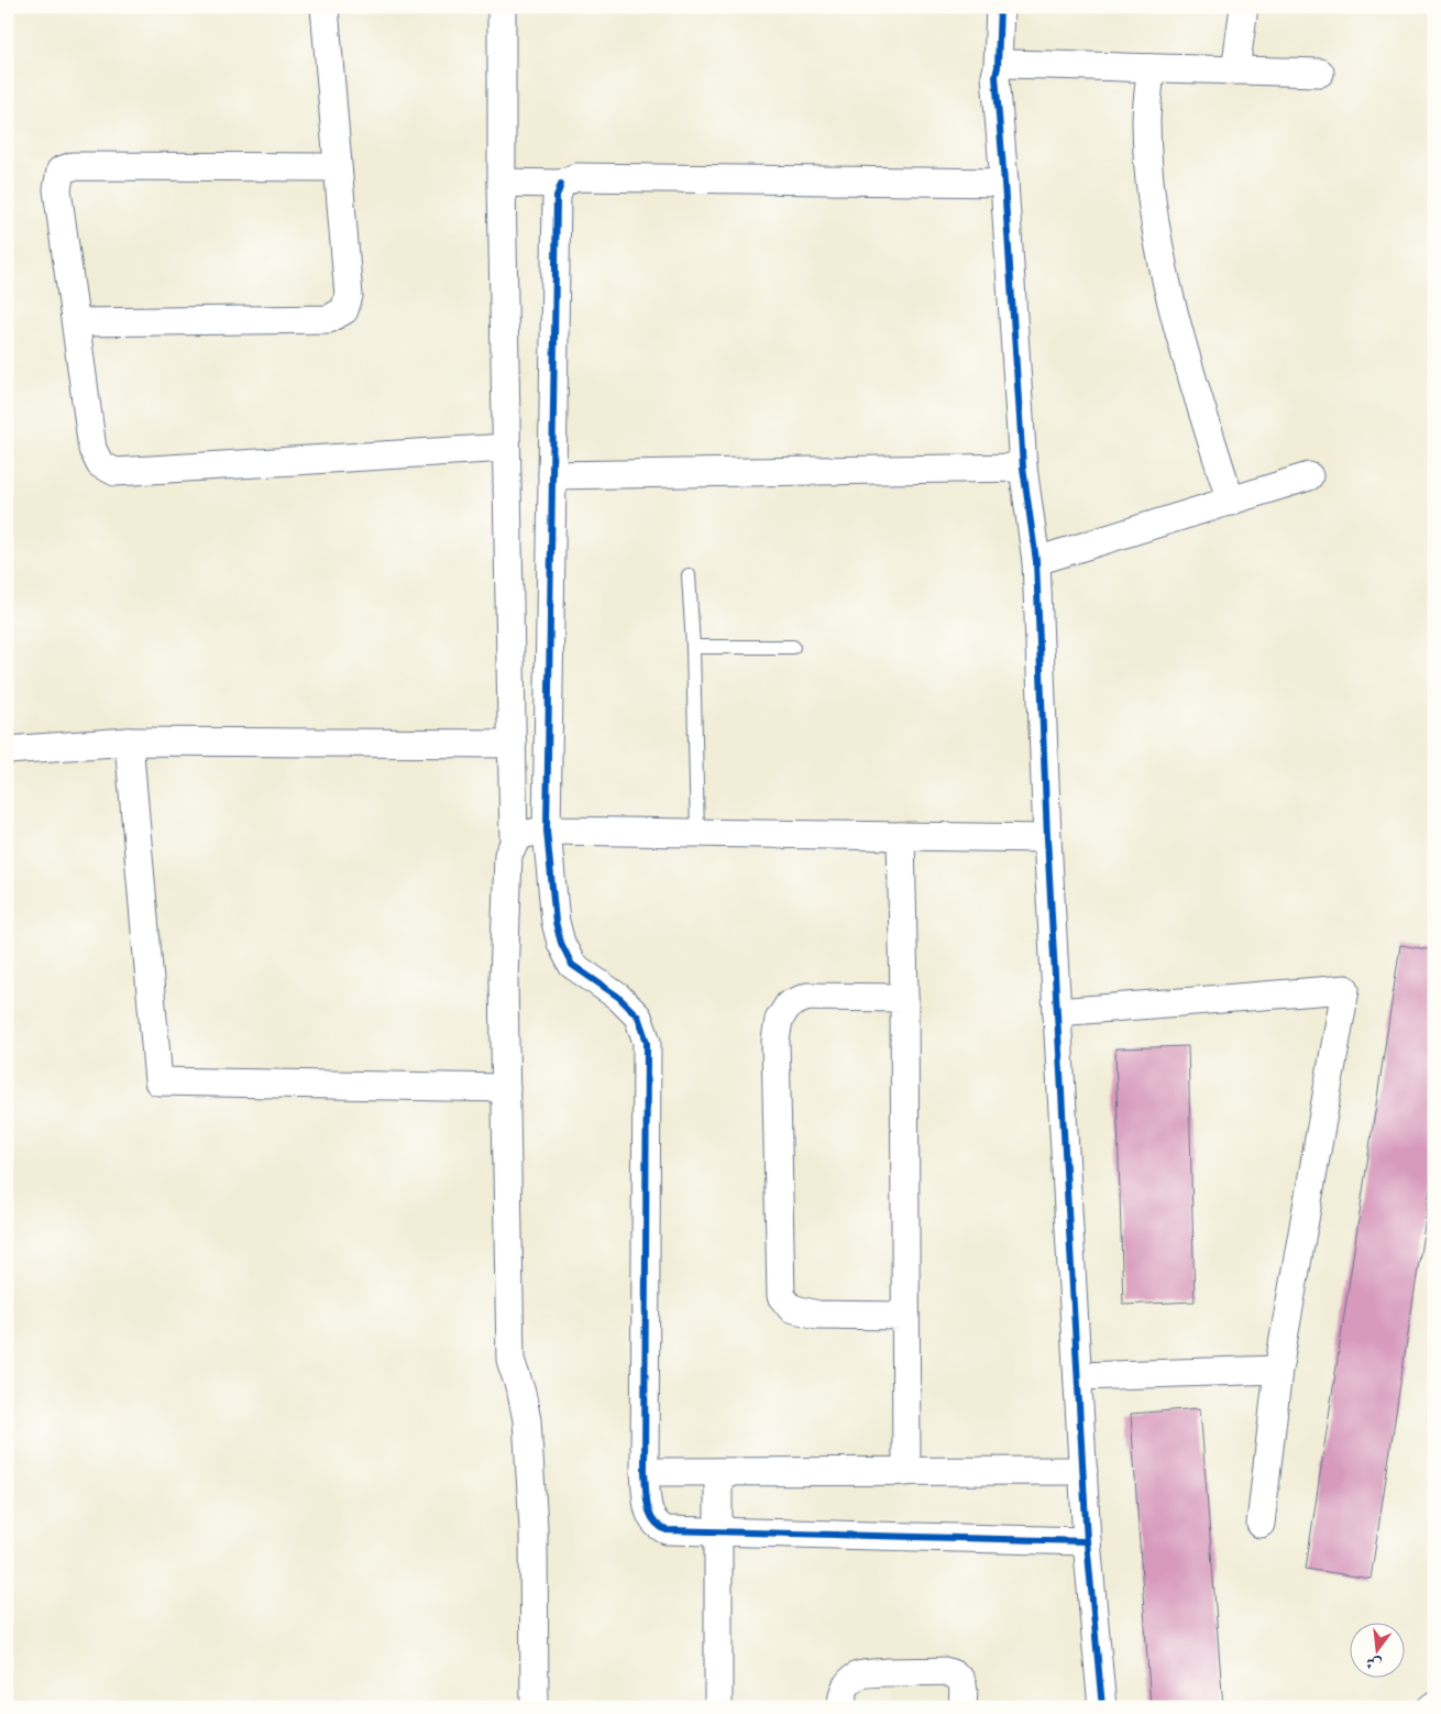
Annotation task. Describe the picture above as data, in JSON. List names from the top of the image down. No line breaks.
{"north":"bottom"}
